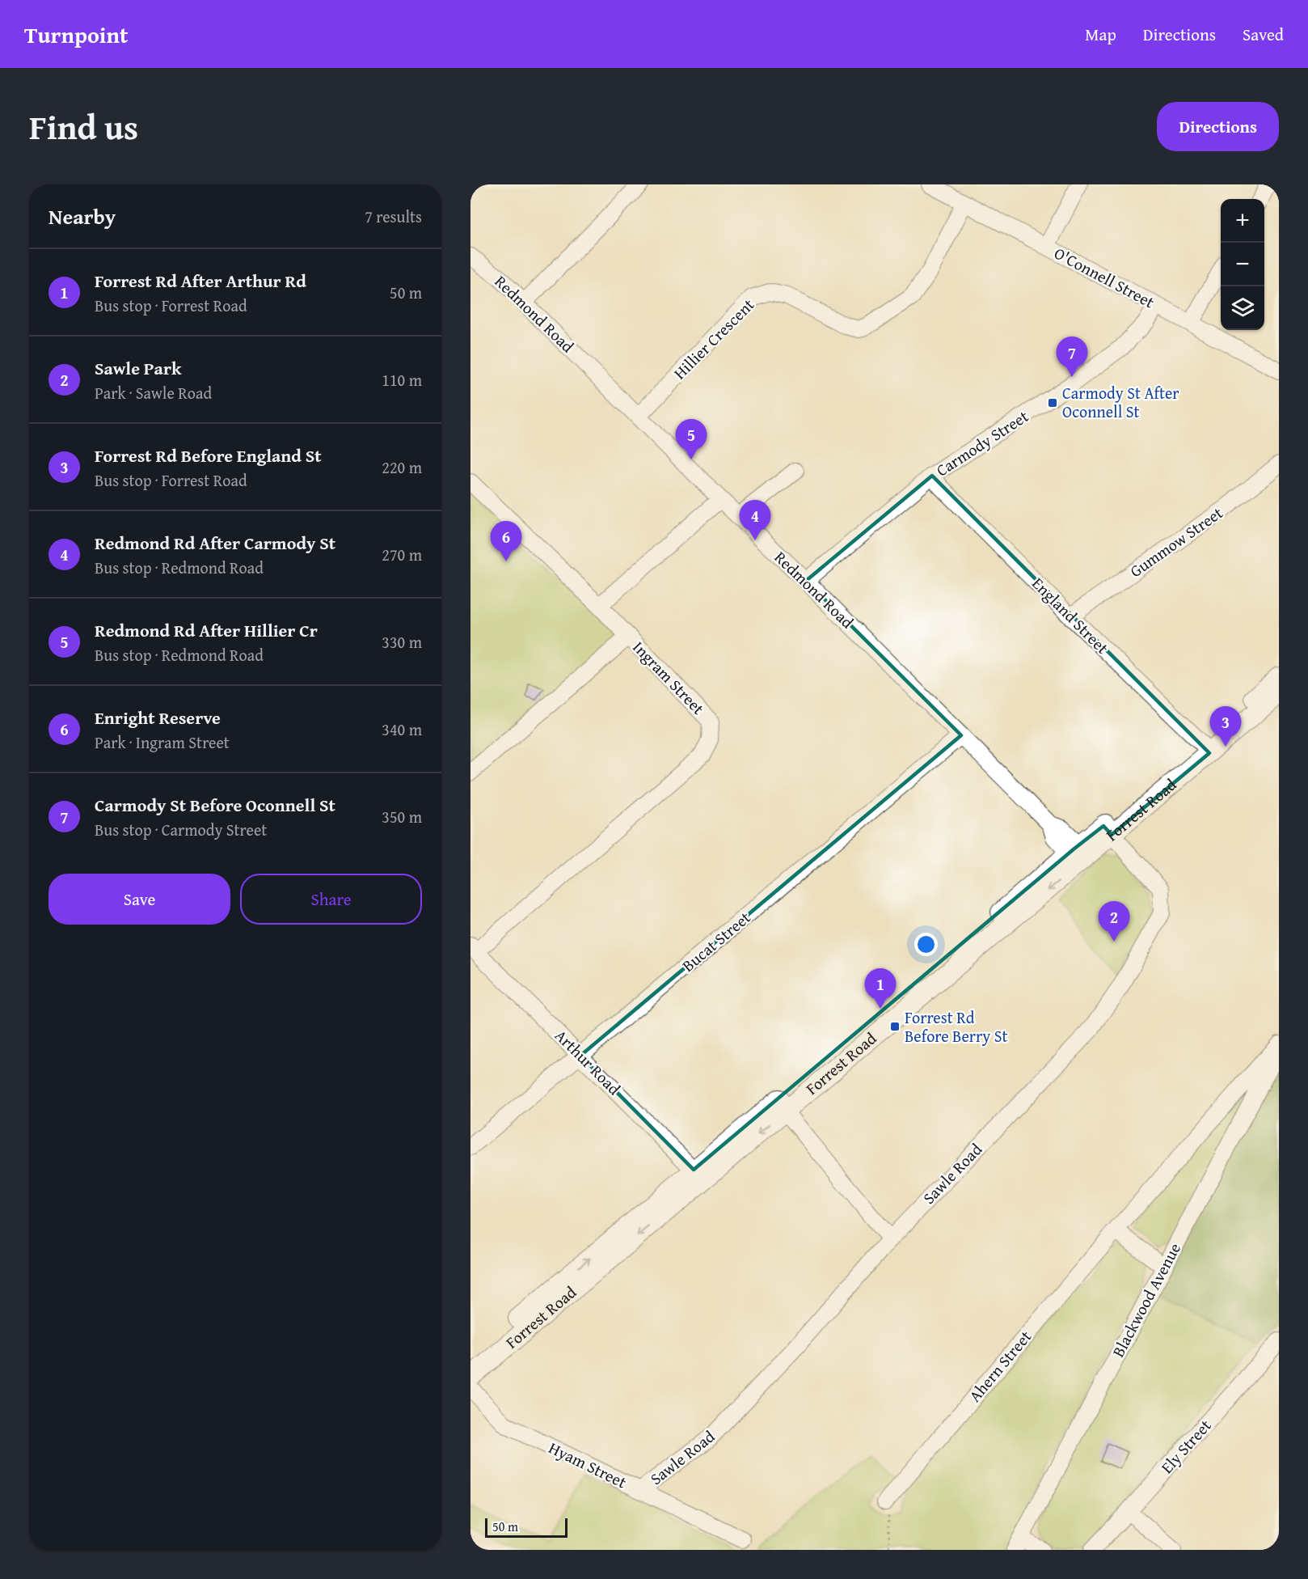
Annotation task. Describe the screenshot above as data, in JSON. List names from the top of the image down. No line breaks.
{"streets":{"main road":["Forrest Road"],"street":["O'Connell Street","Redmond Road","Hillier Crescent","Carmody Street","Gummow Street","England Street","Ingram Street","Bucat Street","Arthur Road","Sawle Road","Blackwood Avenue","Ahern Street","Ely Street","Hyam Street"]},"crossings":[["O'Connell Street","Hillier Crescent"],["O'Connell Street","Carmody Street"],["Redmond Road","Hillier Crescent"],["Redmond Road","Carmody Street"],["Redmond Road","Forrest Road"],["Redmond Road","Bucat Street"],["Carmody Street","England Street"],["Gummow Street","England Street"],["England Street","Forrest Road"],["Ingram Street","Arthur Road"],["Forrest Road","Arthur Road"],["Forrest Road","Sawle Road"],["Bucat Street","Arthur Road"],["Sawle Road","Hyam Street"]],"places":{"transit":["Carmody St After Oconnell St","Forrest Rd Before Berry St"]},"scale_bar":"50 m","page":{"header":"Turnpoint","nav":["Map","Directions","Saved"],"title":"Find us","buttons":["Directions",["Save","Share"]],"heading":["Nearby","7 results"],"map_buttons":["+","−"],"list":[{"mark":"1","name":"Forrest Rd After Arthur Rd","note":"Bus stop · Forrest Road","value":"50 m"},{"mark":"2","name":"Sawle Park","note":"Park · Sawle Road","value":"110 m"},{"mark":"3","name":"Forrest Rd Before England St","note":"Bus stop · Forrest Road","value":"220 m"},{"mark":"4","name":"Redmond Rd After Carmody St","note":"Bus stop · Redmond Road","value":"270 m"},{"mark":"5","name":"Redmond Rd After Hillier Cr","note":"Bus stop · Redmond Road","value":"330 m"},{"mark":"6","name":"Enright Reserve","note":"Park · Ingram Street","value":"340 m"},{"mark":"7","name":"Carmody St Before Oconnell St","note":"Bus stop · Carmody Street","value":"350 m"}],"pins":["7","5","4","6","3","2","1"],"scale":"50 m"}}
